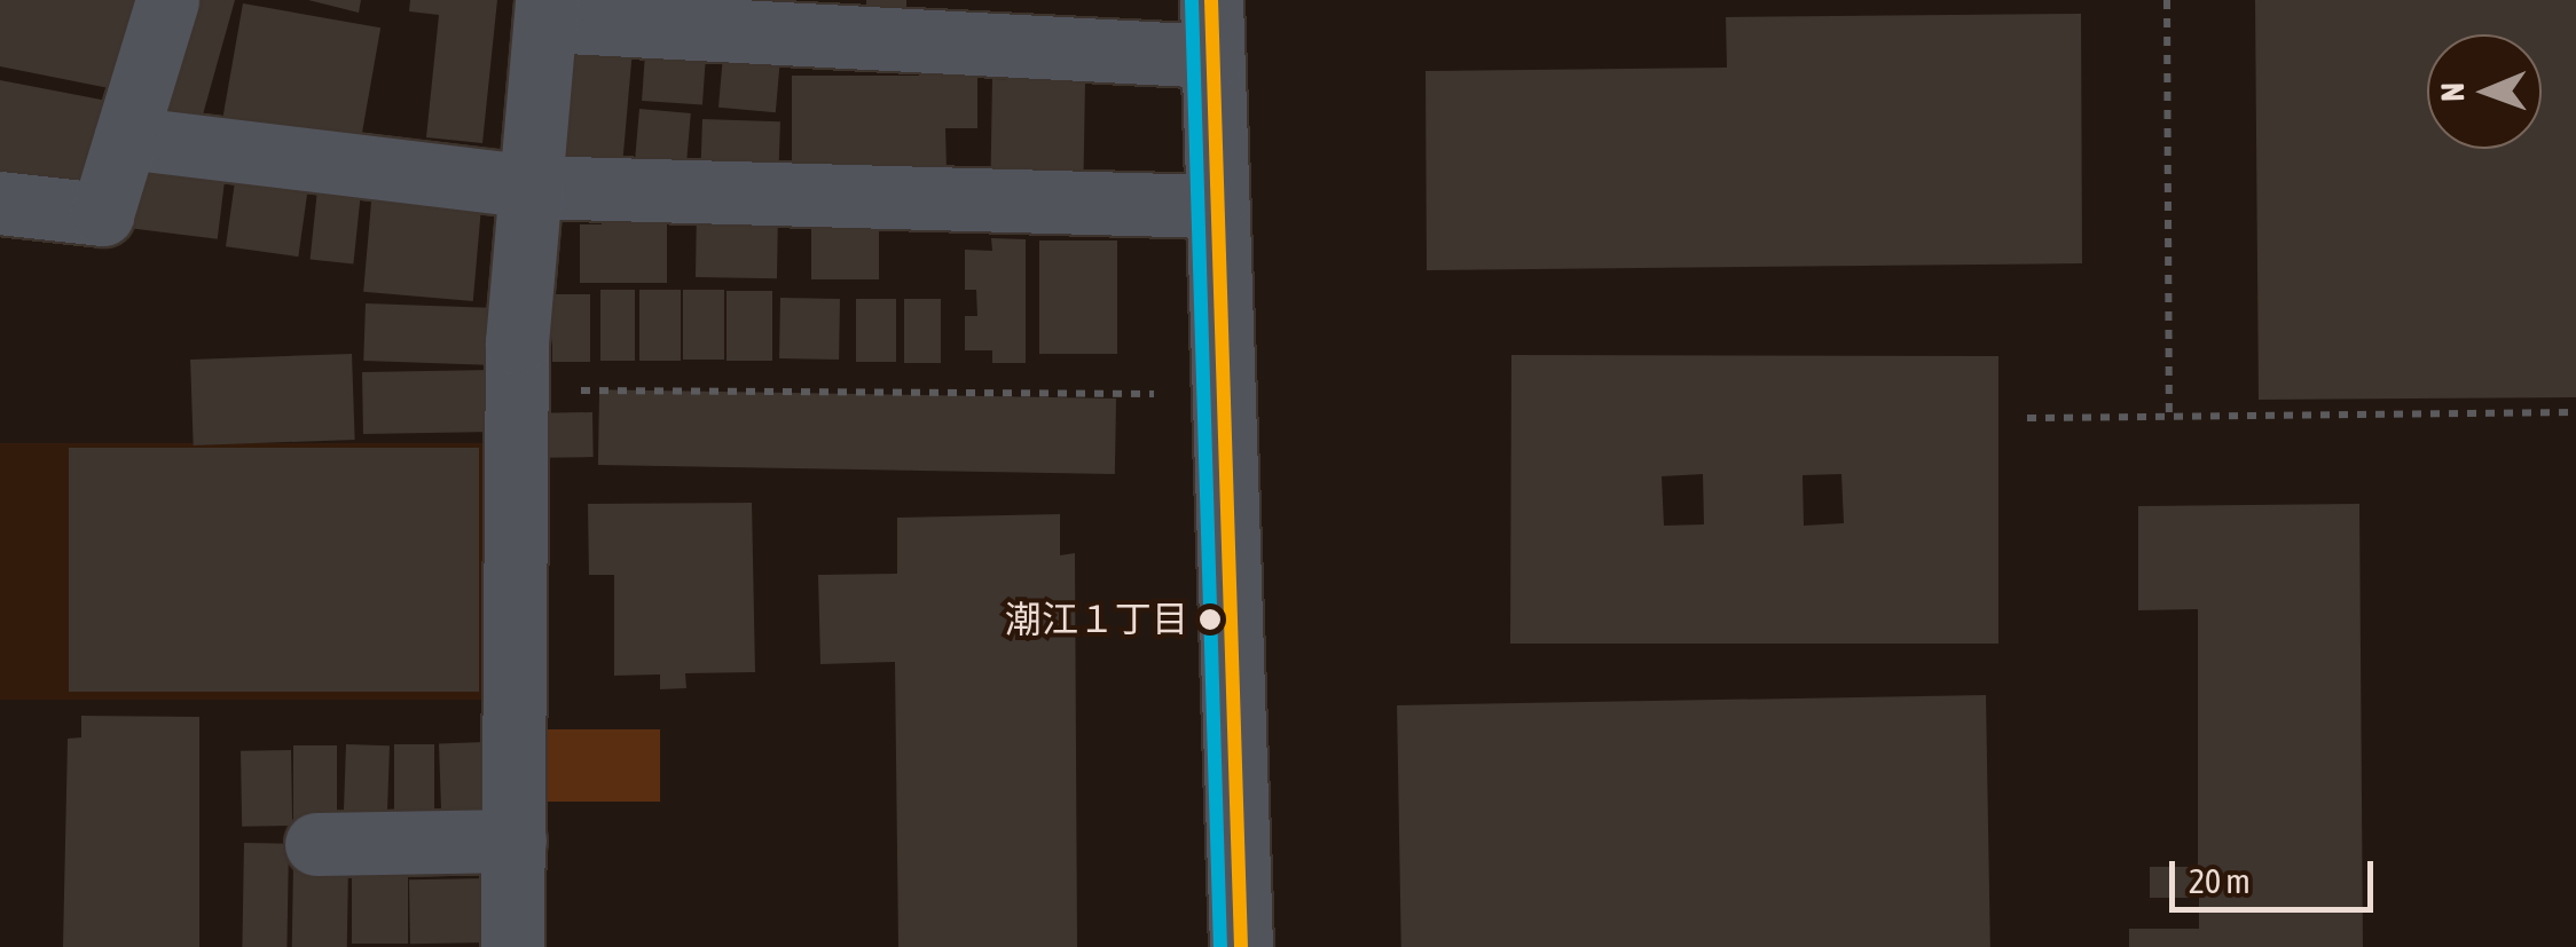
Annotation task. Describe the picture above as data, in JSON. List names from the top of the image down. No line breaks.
{"places":["潮江１丁目"],"scale_bar":"20 m","north":"left"}
